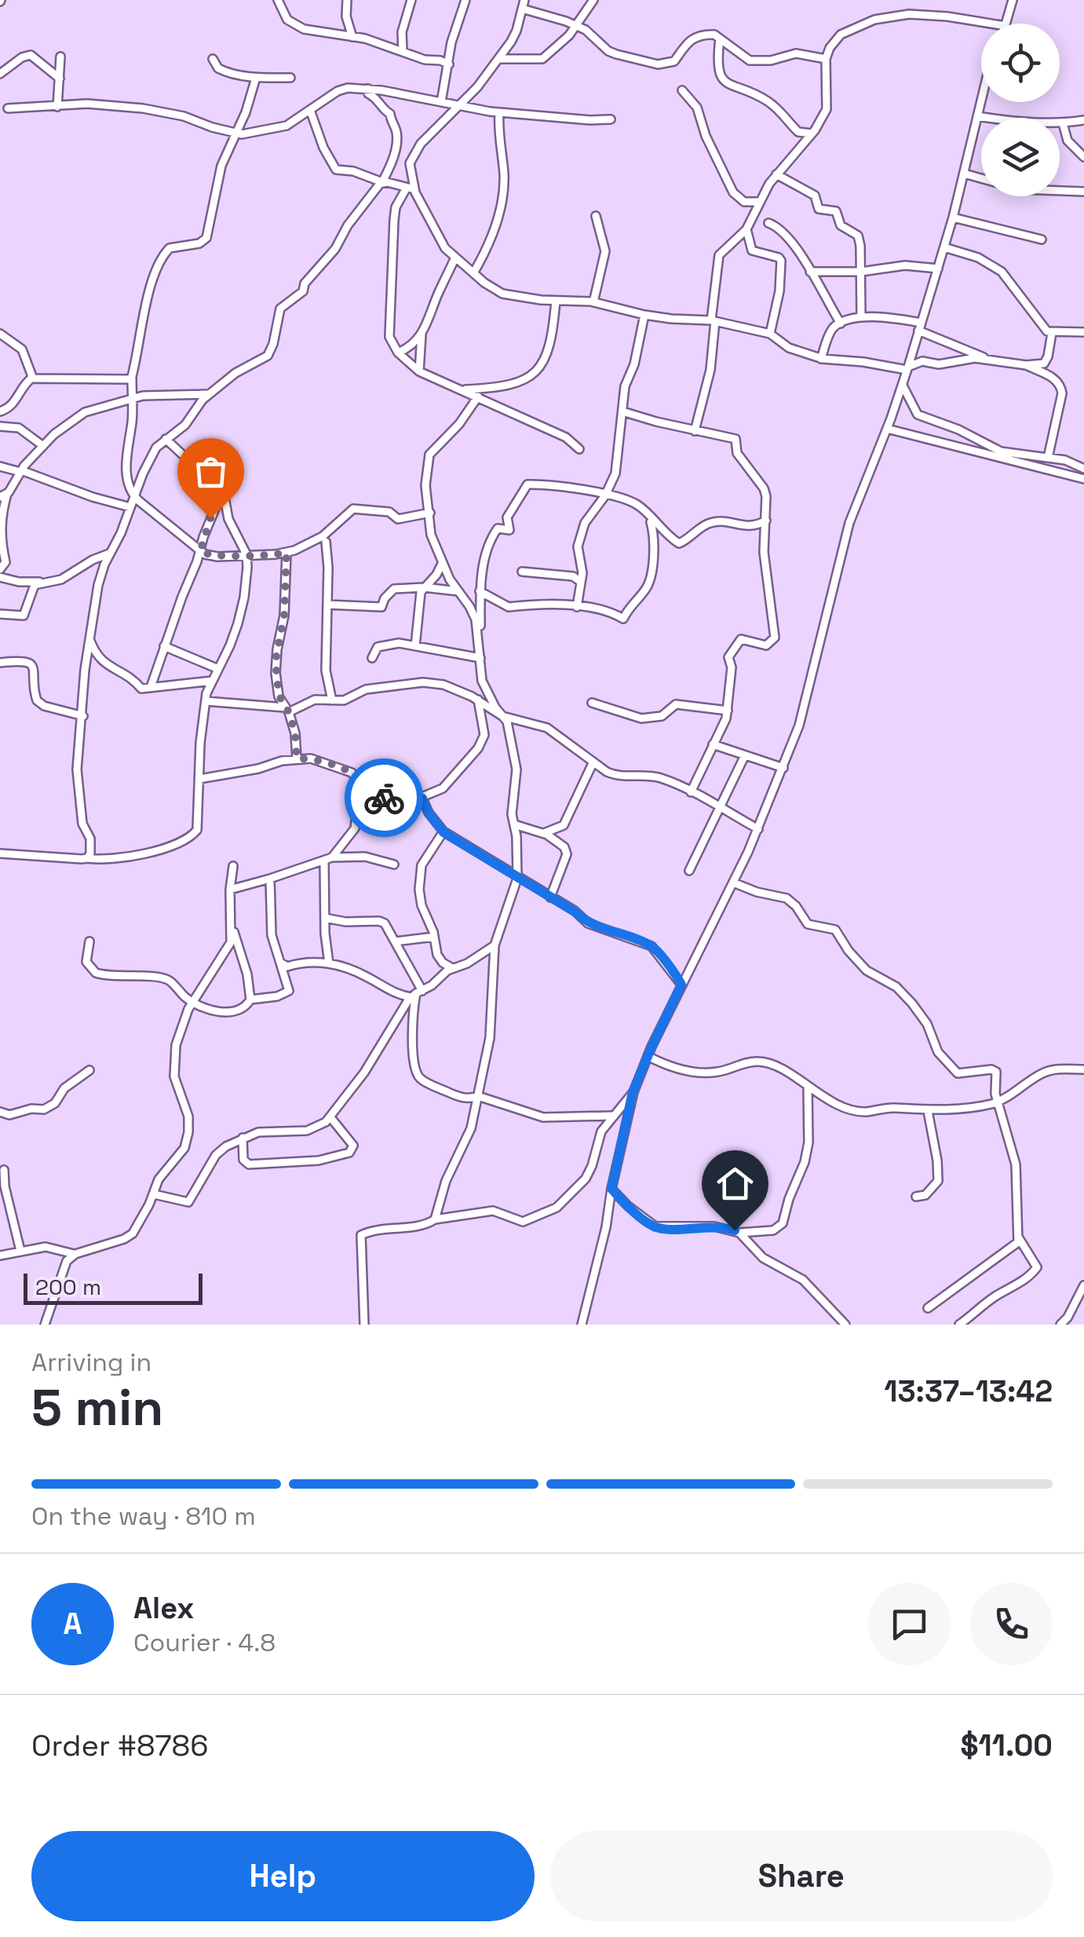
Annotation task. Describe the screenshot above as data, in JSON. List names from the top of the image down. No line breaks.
{"scale_bar":"200 m","page":{"scale":"200 m","heading":["5 min","Arriving in","13:37–13:42"],"panel":["Alex","Courier · 4.8","Order #8786","$11.00"],"bar":"On the way · 810 m","round":"A","buttons":["Help","Share"]}}
